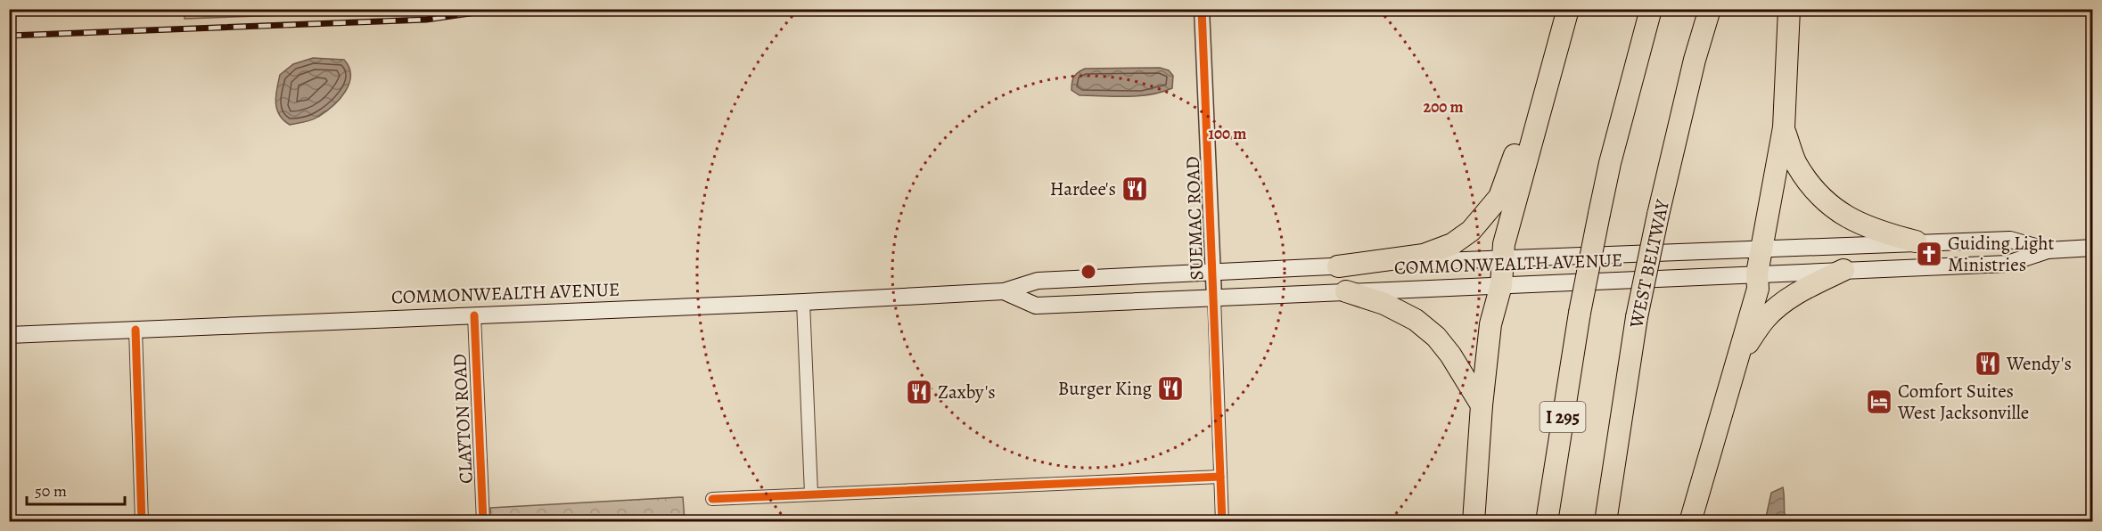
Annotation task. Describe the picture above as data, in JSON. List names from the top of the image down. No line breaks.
{"streets":{"highway":["WEST BELTWAY","I 295"],"main road":["COMMONWEALTH AVENUE"],"street":["SUEMAC ROAD","CLAYTON ROAD"]},"crossings":[["SUEMAC ROAD","COMMONWEALTH AVENUE"],["COMMONWEALTH AVENUE","CLAYTON ROAD"]],"places":{"restaurant":["Hardee's","Wendy's","Burger King","Zaxby's"],"church":["Guiding Light Ministries"],"hotel":["Comfort Suites West Jacksonville"]},"scale_bar":"50 m","rings":["200 m","100 m"]}
